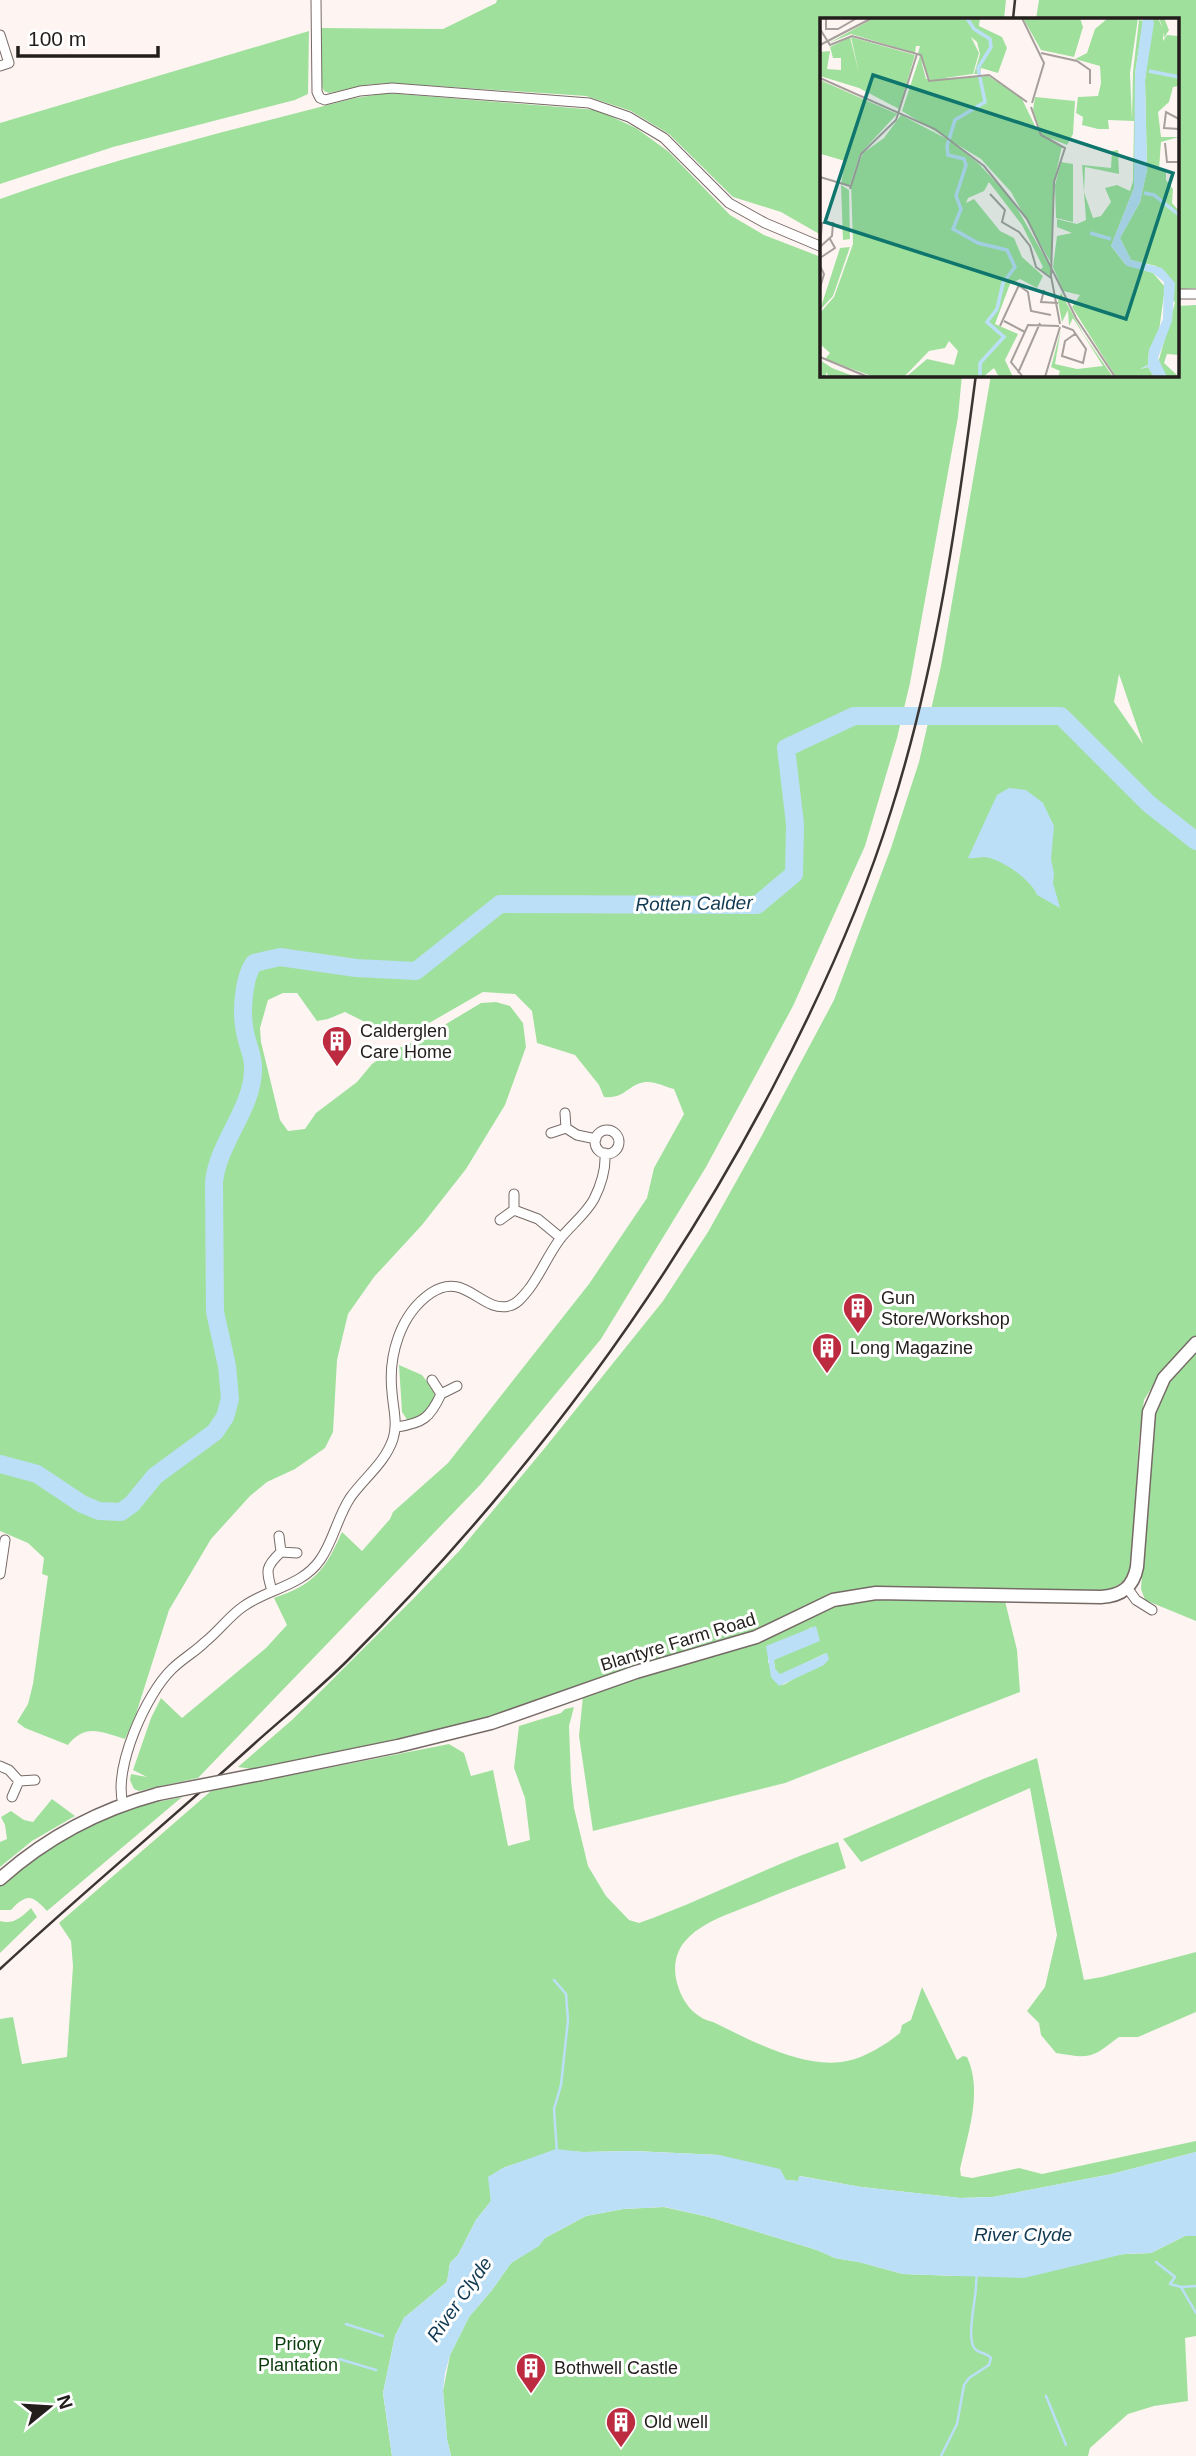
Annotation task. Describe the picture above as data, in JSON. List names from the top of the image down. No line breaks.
{"streets":{"main road":["Blantyre Farm Road"]},"water":["Rotten Calder","River Clyde"],"parks":["Priory Plantation"],"places":{"building":["Calderglen Care Home","Gun Store/Workshop","Long Magazine","Bothwell Castle","Old well"]},"scale_bar":"100 m","north":"right"}
